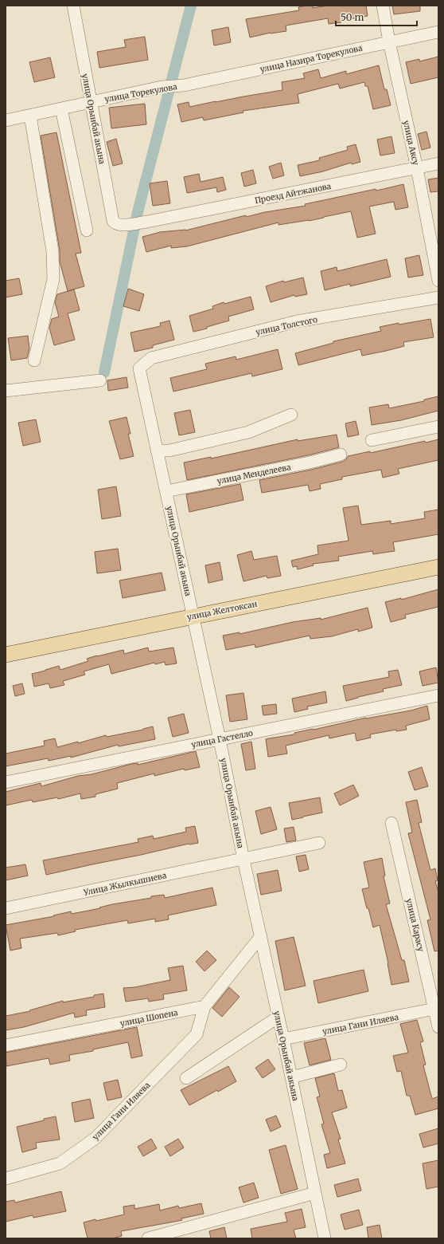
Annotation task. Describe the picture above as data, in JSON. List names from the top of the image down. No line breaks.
{"streets":{"main road":["улица Желтоксан"],"street":["улица Назира Торекулова","улица Торекулова","улица Орынбай акына","улица Аксу","Проезд Айтжанова","улица Толстого","улица Менделеева","улица Гастелло","Улица Жылкышиева","улица Карасу","улица Шопена","улица Гани Иляева"]},"crossings":[["улица Назира Торекулова","улица Торекулова"],["улица Назира Торекулова","улица Аксу"],["улица Торекулова","улица Орынбай акына"],["улица Орынбай акына","Проезд Айтжанова"],["улица Орынбай акына","улица Толстого"],["улица Орынбай акына","улица Менделеева"],["улица Орынбай акына","улица Желтоксан"],["улица Орынбай акына","улица Гастелло"],["улица Орынбай акына","Улица Жылкышиева"],["улица Орынбай акына","улица Гани Иляева"],["улица Аксу","Проезд Айтжанова"],["улица Карасу","улица Гани Иляева"],["улица Шопена","улица Гани Иляева"]],"scale_bar":"50 m"}
